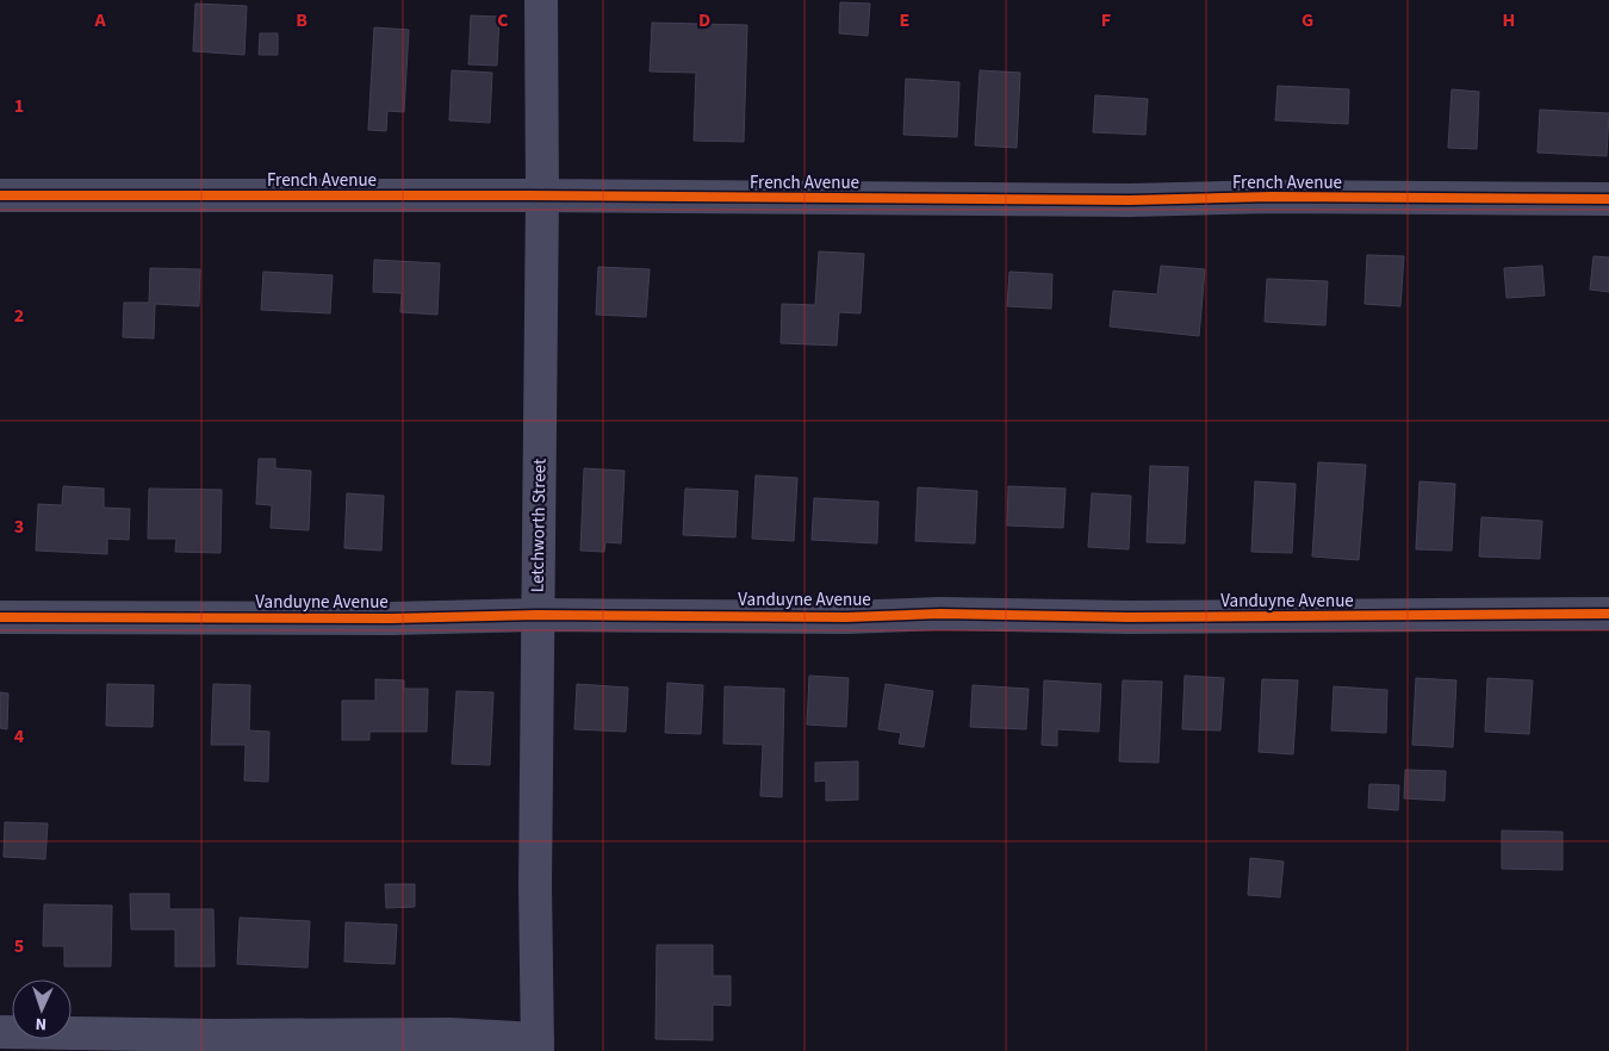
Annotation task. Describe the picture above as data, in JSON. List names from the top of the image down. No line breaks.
{"streets":{"street":["French Avenue","Letchworth Street","Vanduyne Avenue"]},"crossings":[["French Avenue","Letchworth Street"],["Letchworth Street","Vanduyne Avenue"]],"north":"bottom","grid":{"columns":["A","B","C","D","E","F","G","H"],"rows":["1","2","3","4","5"]}}
